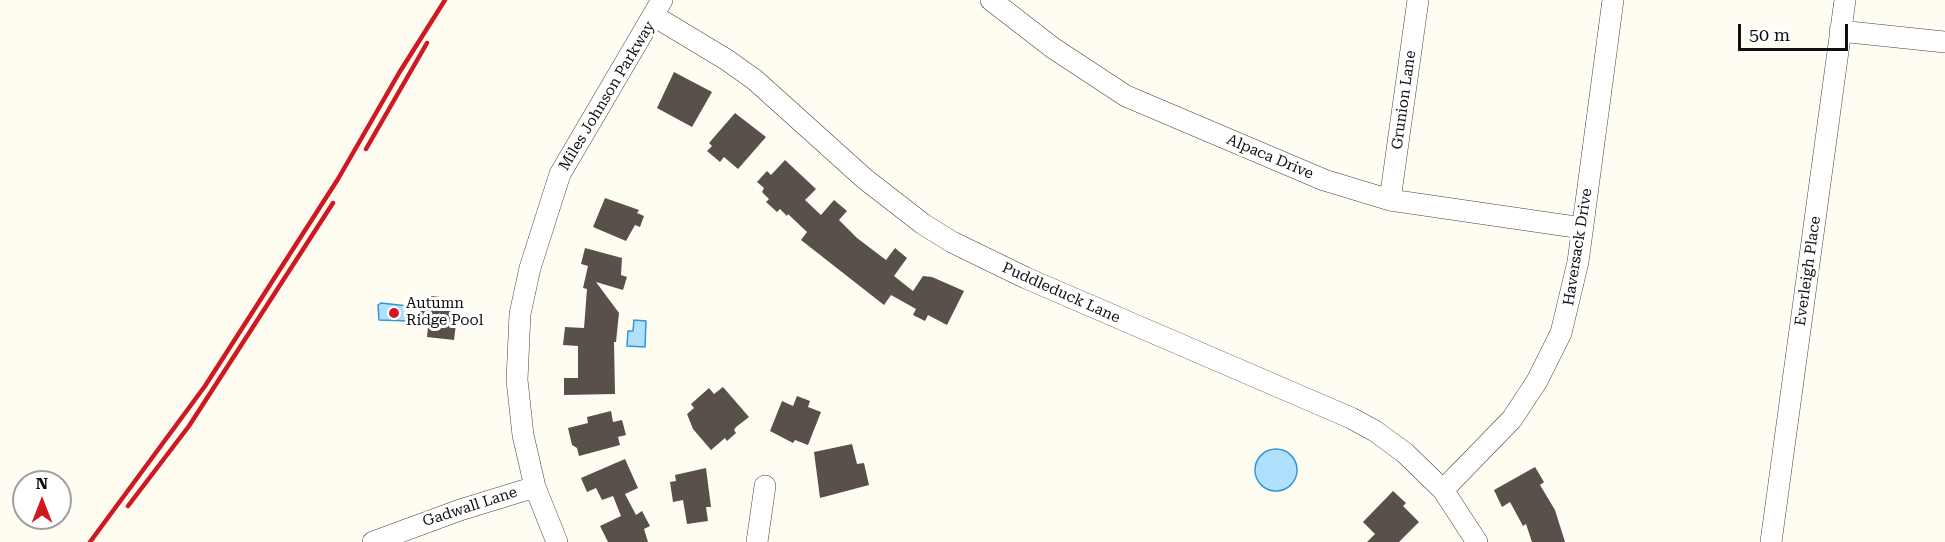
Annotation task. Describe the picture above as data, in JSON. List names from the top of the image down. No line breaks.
{"streets":{"street":["Miles Johnson Parkway","Grunion Lane","Alpaca Drive","Haversack Drive","Everleigh Place","Puddleduck Lane","Gadwall Lane"]},"crossings":[["Miles Johnson Parkway","Puddleduck Lane"],["Miles Johnson Parkway","Gadwall Lane"],["Grunion Lane","Alpaca Drive"],["Alpaca Drive","Haversack Drive"],["Haversack Drive","Puddleduck Lane"]],"places":["Autumn Ridge Pool"],"scale_bar":"50 m","north":"top"}
